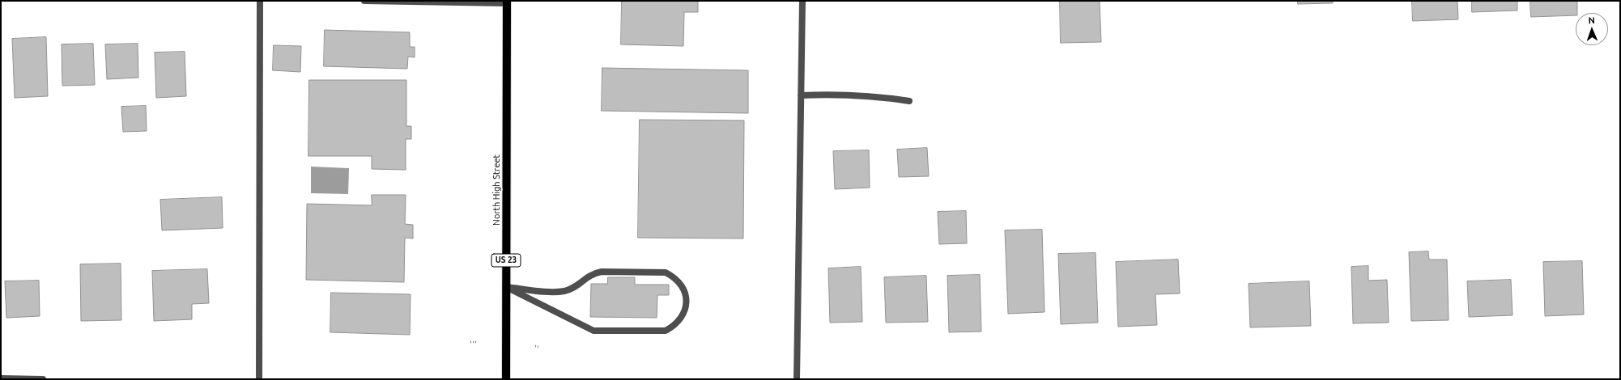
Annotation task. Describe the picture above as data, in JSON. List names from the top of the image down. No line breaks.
{"streets":{"main road":["North High Street","US 23"]},"north":"top"}
